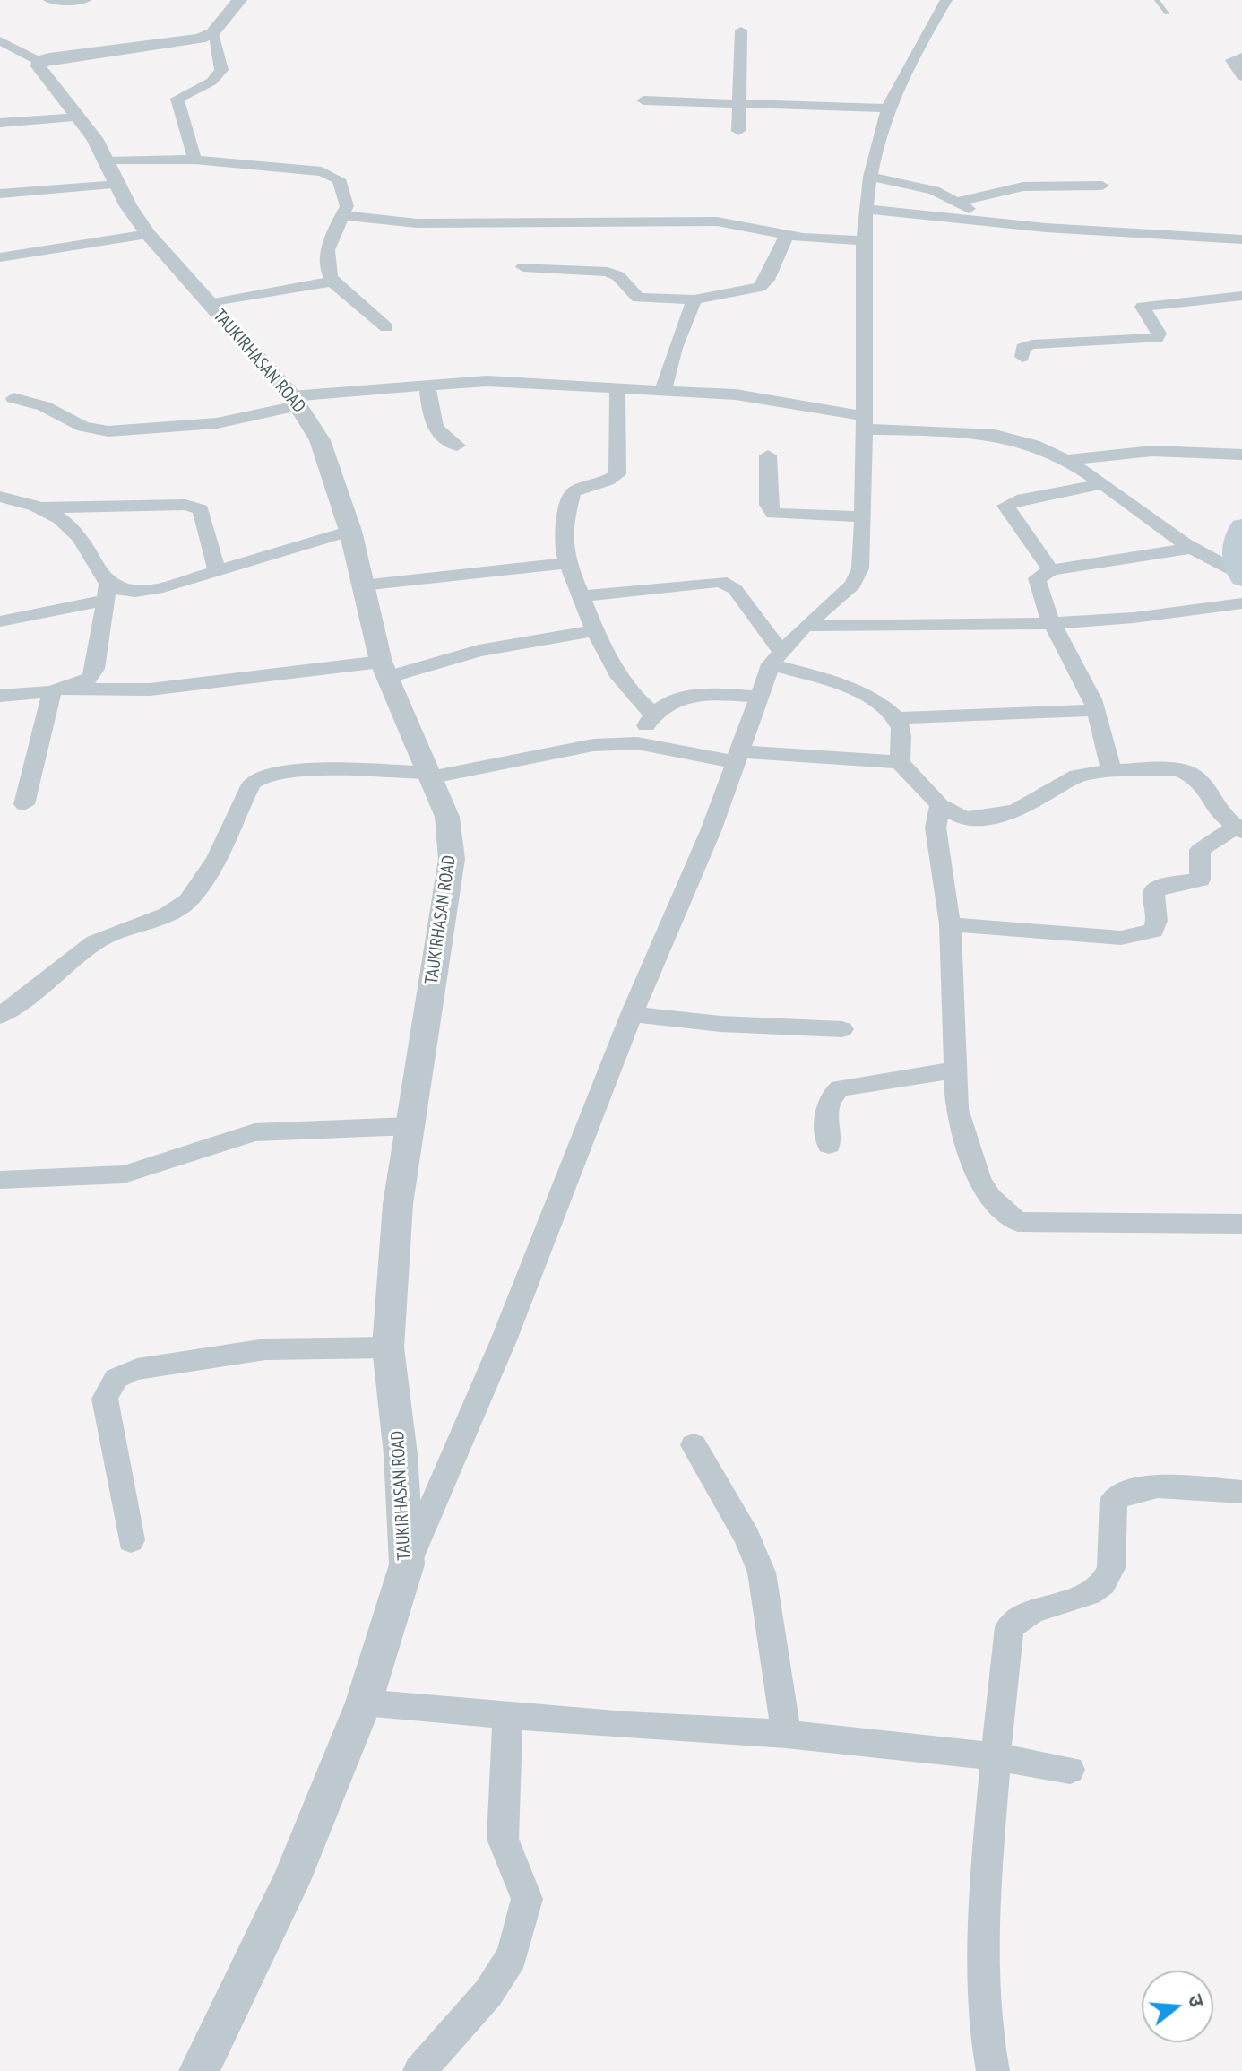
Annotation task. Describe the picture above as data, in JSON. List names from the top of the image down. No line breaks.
{"streets":{"street":["TAUKIRHASAN ROAD"]},"north":"right"}
